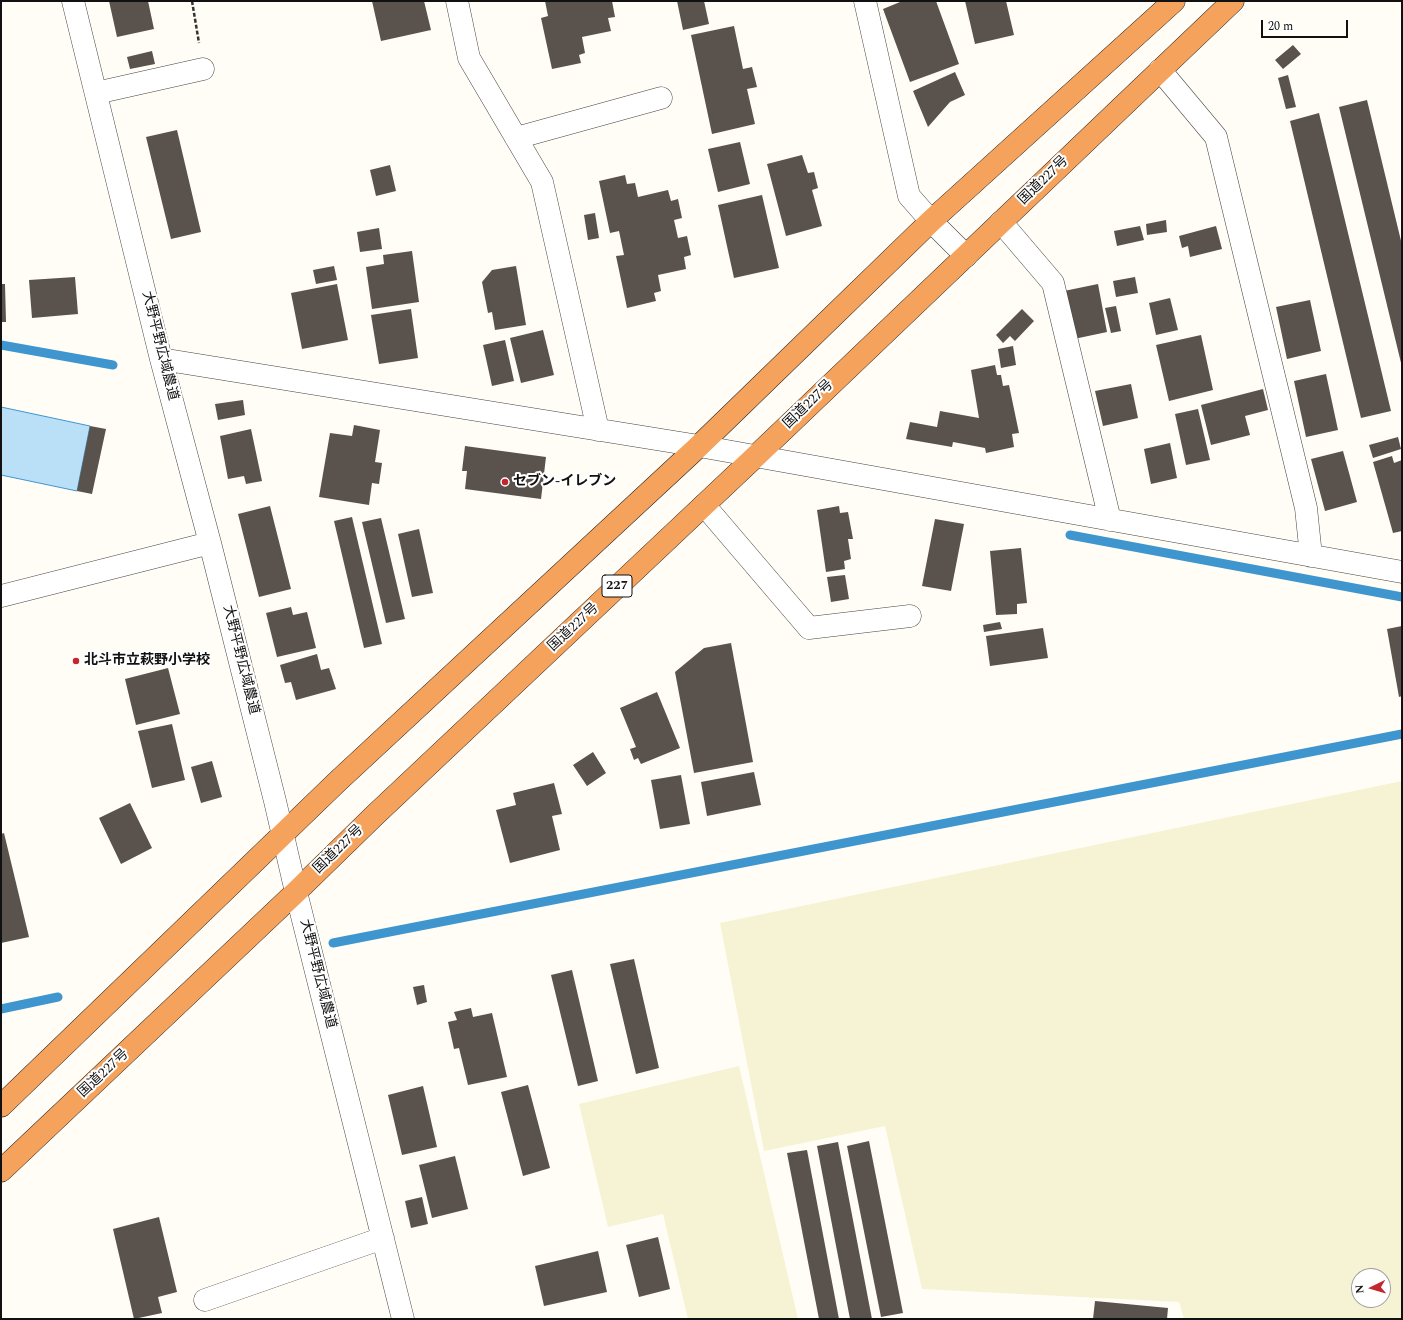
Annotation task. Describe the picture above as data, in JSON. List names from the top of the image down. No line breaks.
{"streets":{"highway":["国道227号","227"],"street":["大野平野広域農道"]},"crossings":[["国道227号","大野平野広域農道"]],"places":["セブン-イレブン","北斗市立萩野小学校"],"scale_bar":"20 m","north":"left"}
